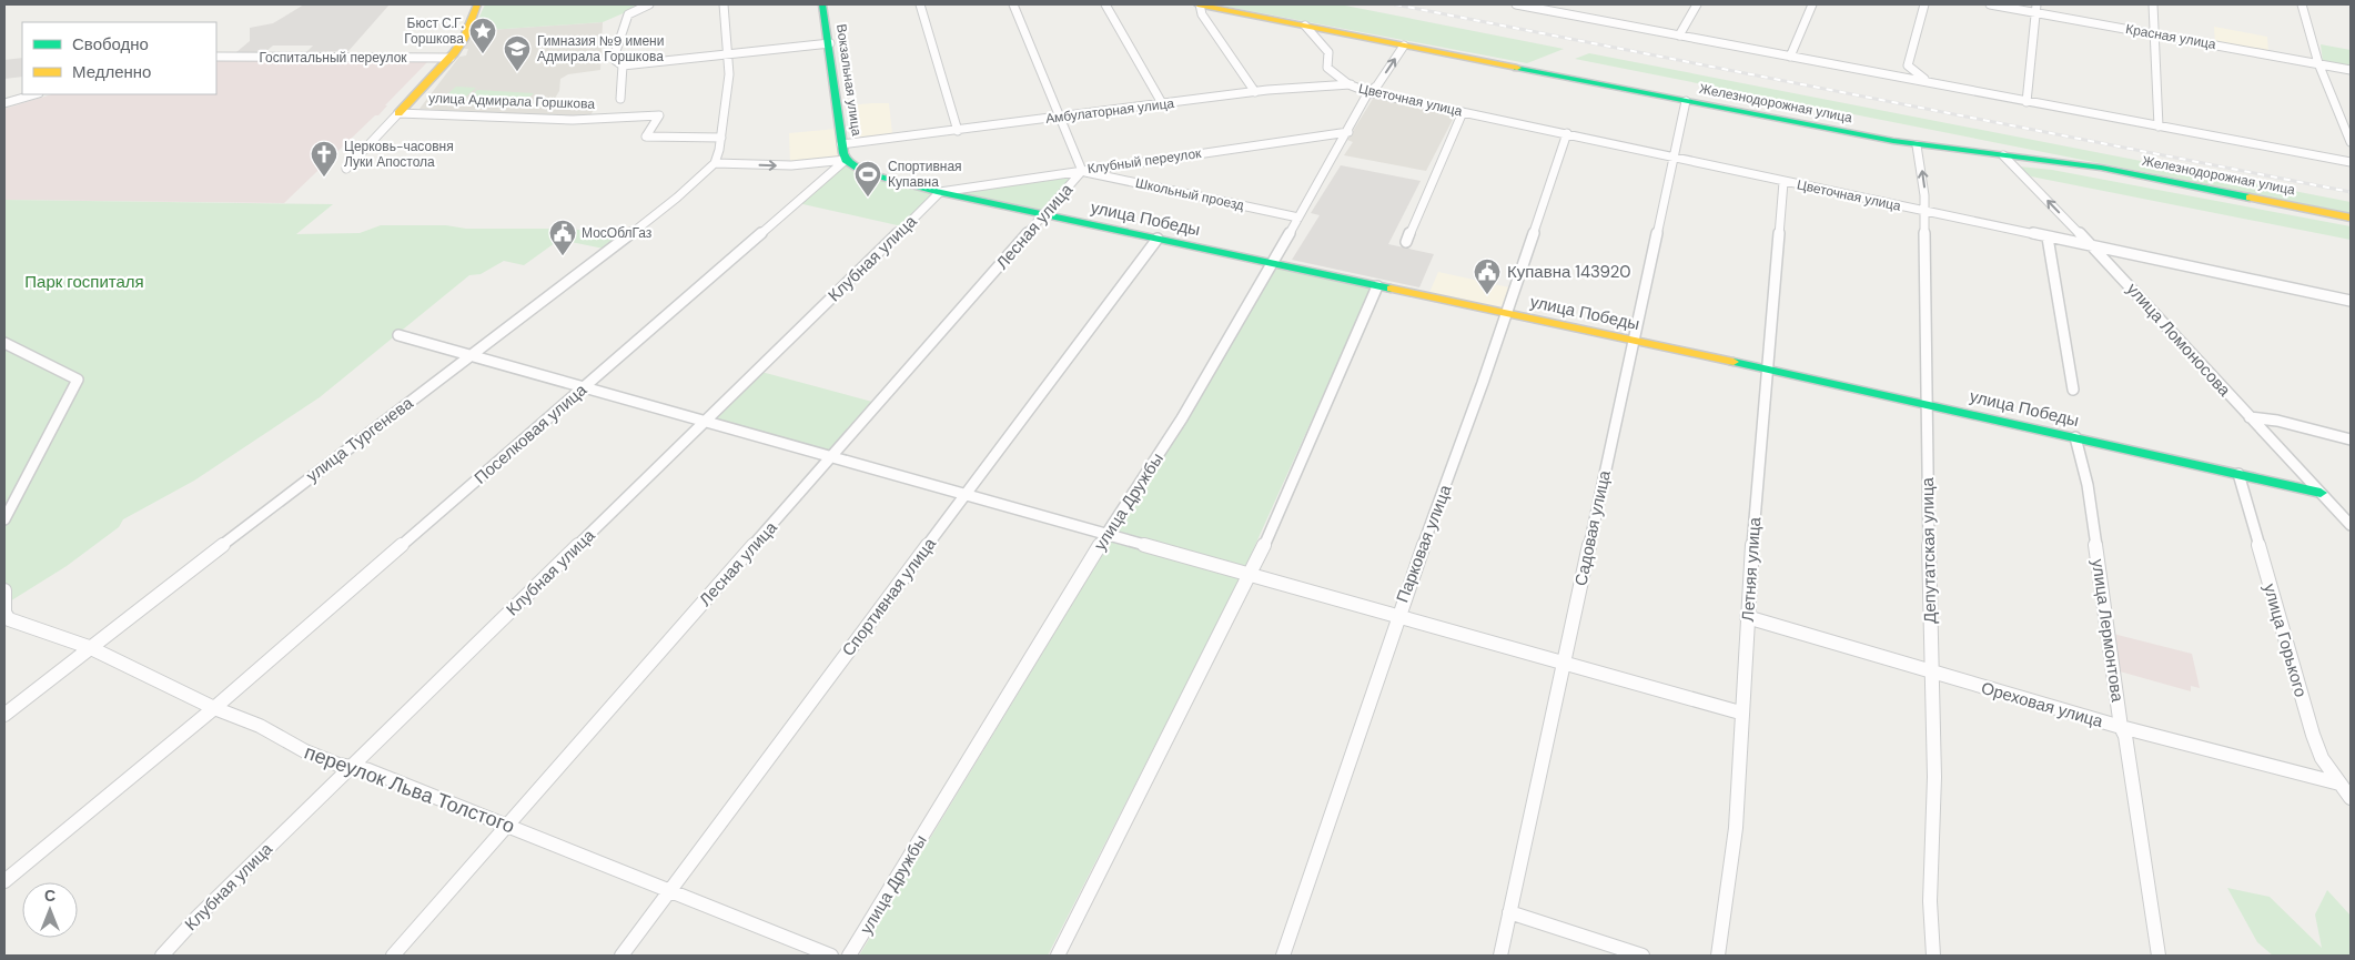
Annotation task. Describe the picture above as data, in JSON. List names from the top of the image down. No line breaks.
{"streets":{"street":["Красная улица","Госпитальный переулок","Вокзальная улица","Цветочная улица","улица Адмирала Горшкова","Железнодорожная улица","Амбулаторная улица","Клубный переулок","Школьный проезд","улица Победы","Лесная улица","Клубная улица","улица Ломоносова","Поселковая улица","улица Тургенева","улица Дружбы","Садовая улица","Парковая улица","Депутатская улица","Летняя улица","Спортивная улица","улица Лермонтова","улица Горького","Ореховая улица","переулок Льва Толстого"]},"crossings":[["Госпитальный переулок","улица Адмирала Горшкова"],["Вокзальная улица","Амбулаторная улица"],["Вокзальная улица","улица Победы"],["Вокзальная улица","Поселковая улица"],["Цветочная улица","Амбулаторная улица"],["Цветочная улица","улица Ломоносова"],["Цветочная улица","улица Дружбы"],["Цветочная улица","Садовая улица"],["Цветочная улица","Парковая улица"],["Цветочная улица","Депутатская улица"],["Цветочная улица","Летняя улица"],["Железнодорожная улица","улица Ломоносова"],["Железнодорожная улица","улица Дружбы"],["Железнодорожная улица","Садовая улица"],["Железнодорожная улица","Депутатская улица"],["Амбулаторная улица","улица Дружбы"],["Клубный переулок","Школьный проезд"],["Клубный переулок","улица Победы"],["Клубный переулок","Лесная улица"],["Клубный переулок","Клубная улица"],["Клубный переулок","улица Дружбы"],["Школьный проезд","Лесная улица"],["Школьный проезд","улица Дружбы"],["улица Победы","Лесная улица"],["улица Победы","Клубная улица"],["улица Победы","улица Ломоносова"],["улица Победы","Поселковая улица"],["улица Победы","улица Дружбы"],["улица Победы","Садовая улица"],["улица Победы","Парковая улица"],["улица Победы","Депутатская улица"],["улица Победы","Летняя улица"],["улица Победы","Спортивная улица"],["улица Победы","улица Лермонтова"],["улица Победы","улица Горького"],["Лесная улица","переулок Льва Толстого"],["Клубная улица","переулок Льва Толстого"],["Поселковая улица","переулок Льва Толстого"],["улица Тургенева","переулок Льва Толстого"],["Депутатская улица","Ореховая улица"],["Летняя улица","Ореховая улица"],["Спортивная улица","переулок Льва Толстого"],["улица Лермонтова","Ореховая улица"],["улица Горького","Ореховая улица"]],"parks":["Парк госпиталя"],"places":{"place":["Бюст С.Г. Горшкова"],"school or university":["Гимназия №9 имени Адмирала Горшкова"],"church":["Церковь-часовня Луки Апостола"],"sports":["Спортивная Купавна"],"public building":["МосОблГаз","Купавна 143920"]},"legend":["Свободно","Медленно"],"north":"top"}
